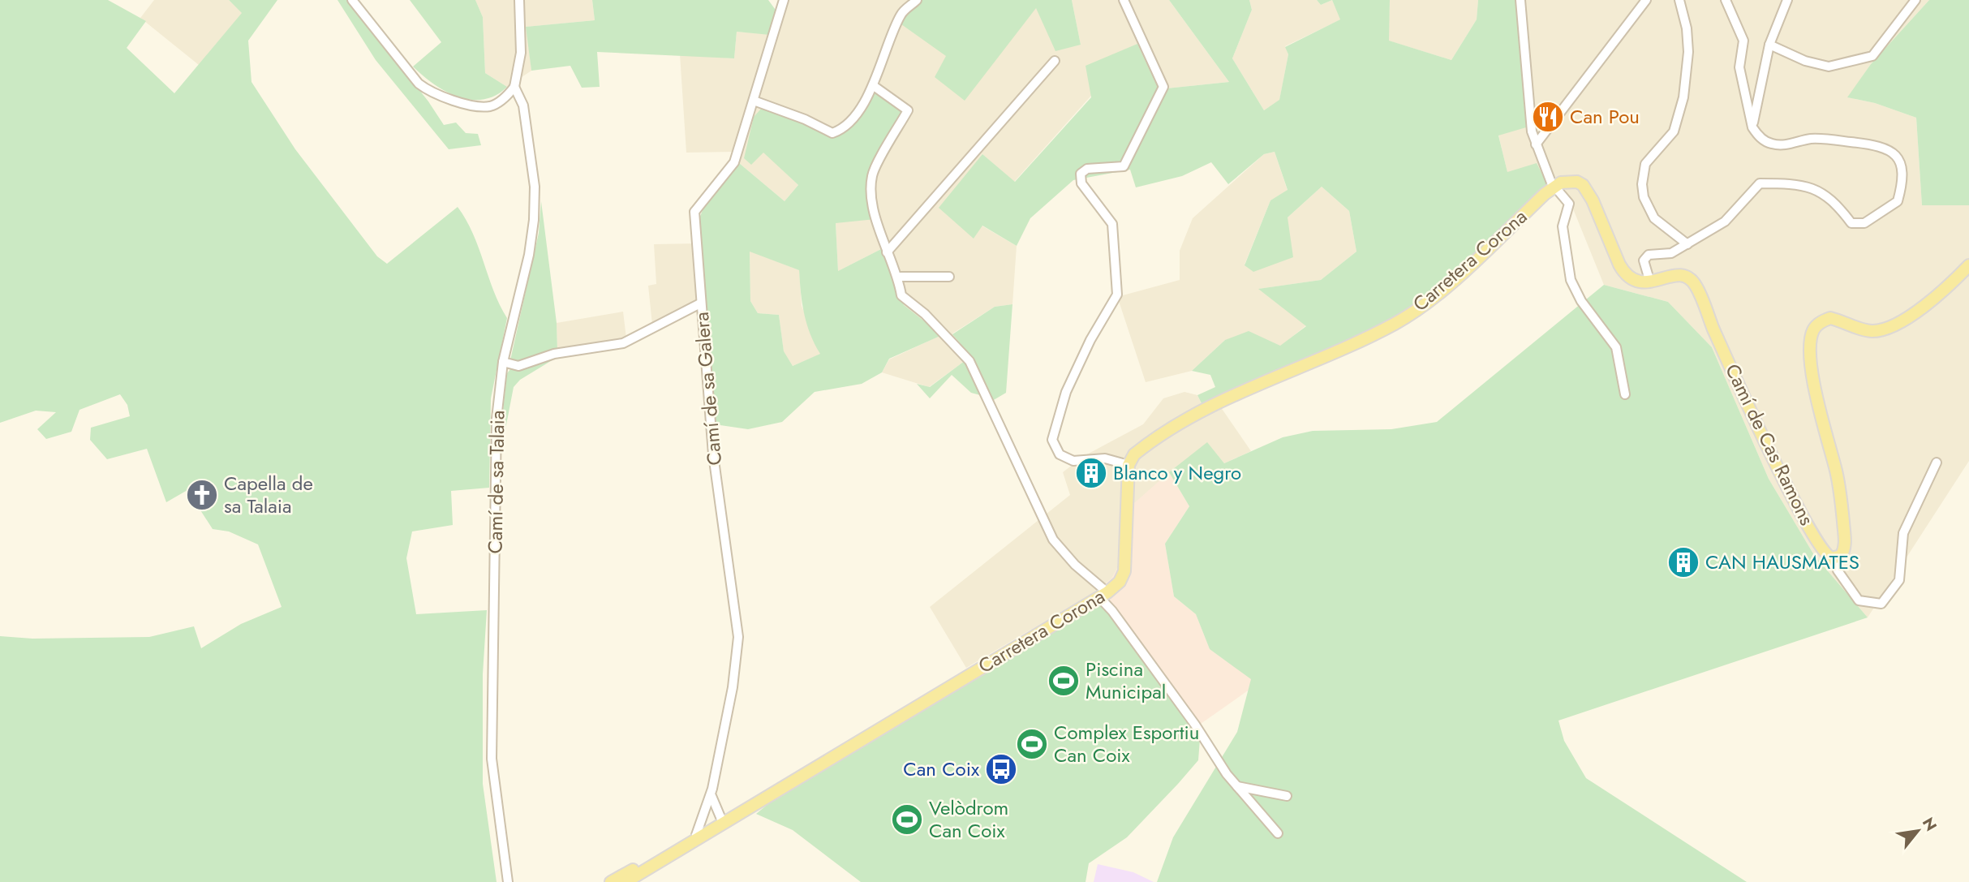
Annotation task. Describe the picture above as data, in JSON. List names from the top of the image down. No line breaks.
{"streets":{"main road":["Carretera Corona","Camí de Cas Ramons"],"street":["Camí de sa Galera","Camí de sa Talaia"]},"crossings":[["Carretera Corona","Camí de sa Galera"]],"places":{"restaurant":["Can Pou"],"building":["Blanco y Negro","CAN HAUSMATES"],"church":["Capella de sa Talaia"],"sports":["Piscina Municipal","Complex Esportiu Can Coix","Velòdrom Can Coix"],"bus stop":["Can Coix"]},"north":"top right"}
